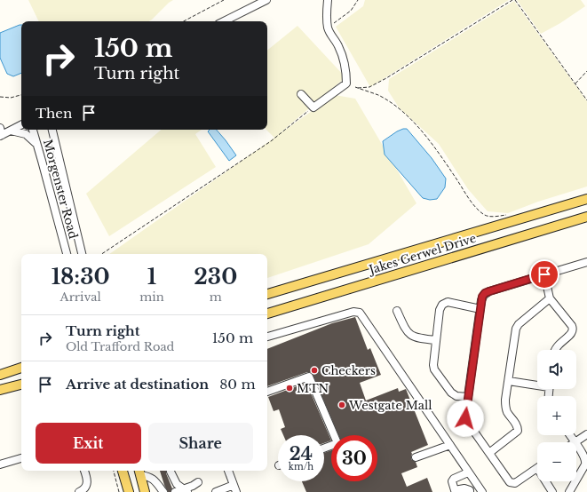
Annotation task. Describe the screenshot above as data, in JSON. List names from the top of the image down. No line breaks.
{"streets":{"main road":["Jakes Gerwel Drive"],"street":["Morgenster Road"]},"places":["Checkers","MTN","Westgate Mall"],"page":{"turn":["150 m","Turn right"],"then":"Then","eta":["18:30","Arrival","1","min","230","m"],"list":[{"name":"Turn right","note":"Old Trafford Road","value":"150 m"},{"name":"Arrive at destination","value":"80 m"}],"map_buttons":["+","−"],"buttons":["Exit","Share"],"speed":"24 km/h","limit":"30"}}
